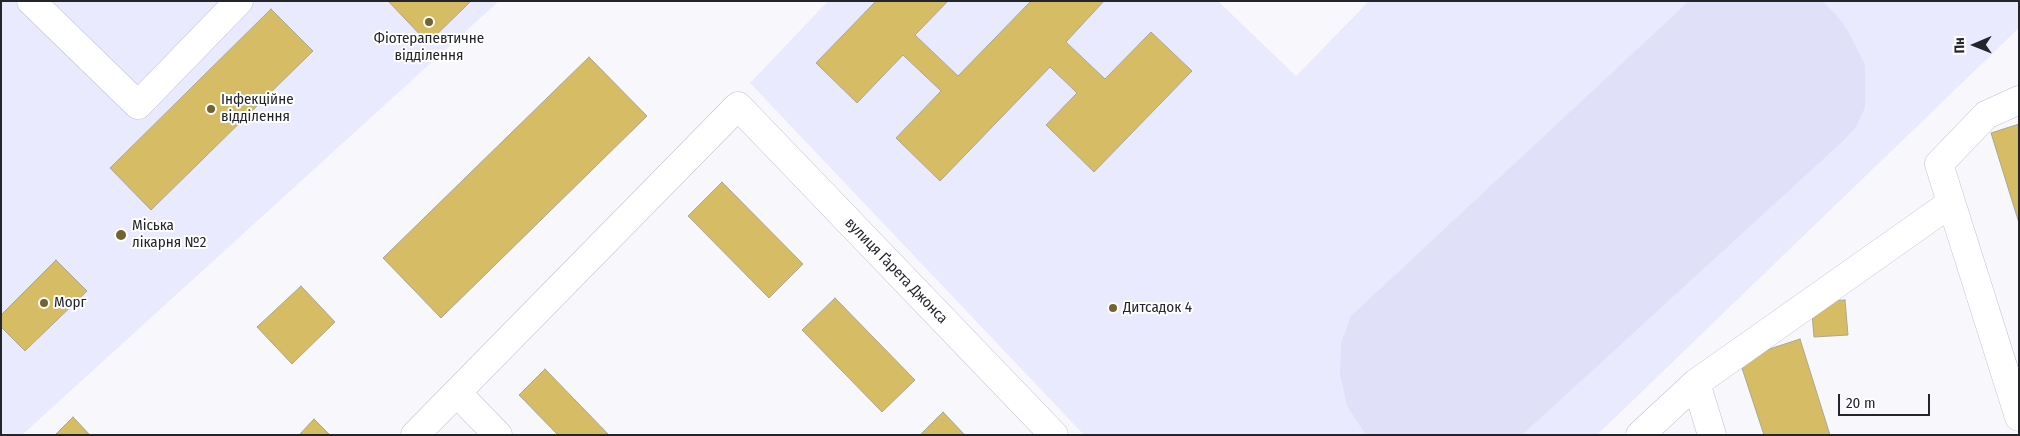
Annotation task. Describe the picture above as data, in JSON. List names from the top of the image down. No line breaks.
{"streets":{"street":["вулиця Ґарета Джонса"]},"places":["Фіотерапевтичне відділення","Інфекційне відділення","Міська лікарня №2","Морг","Дитсадок 4"],"scale_bar":"20 m","north":"left"}
